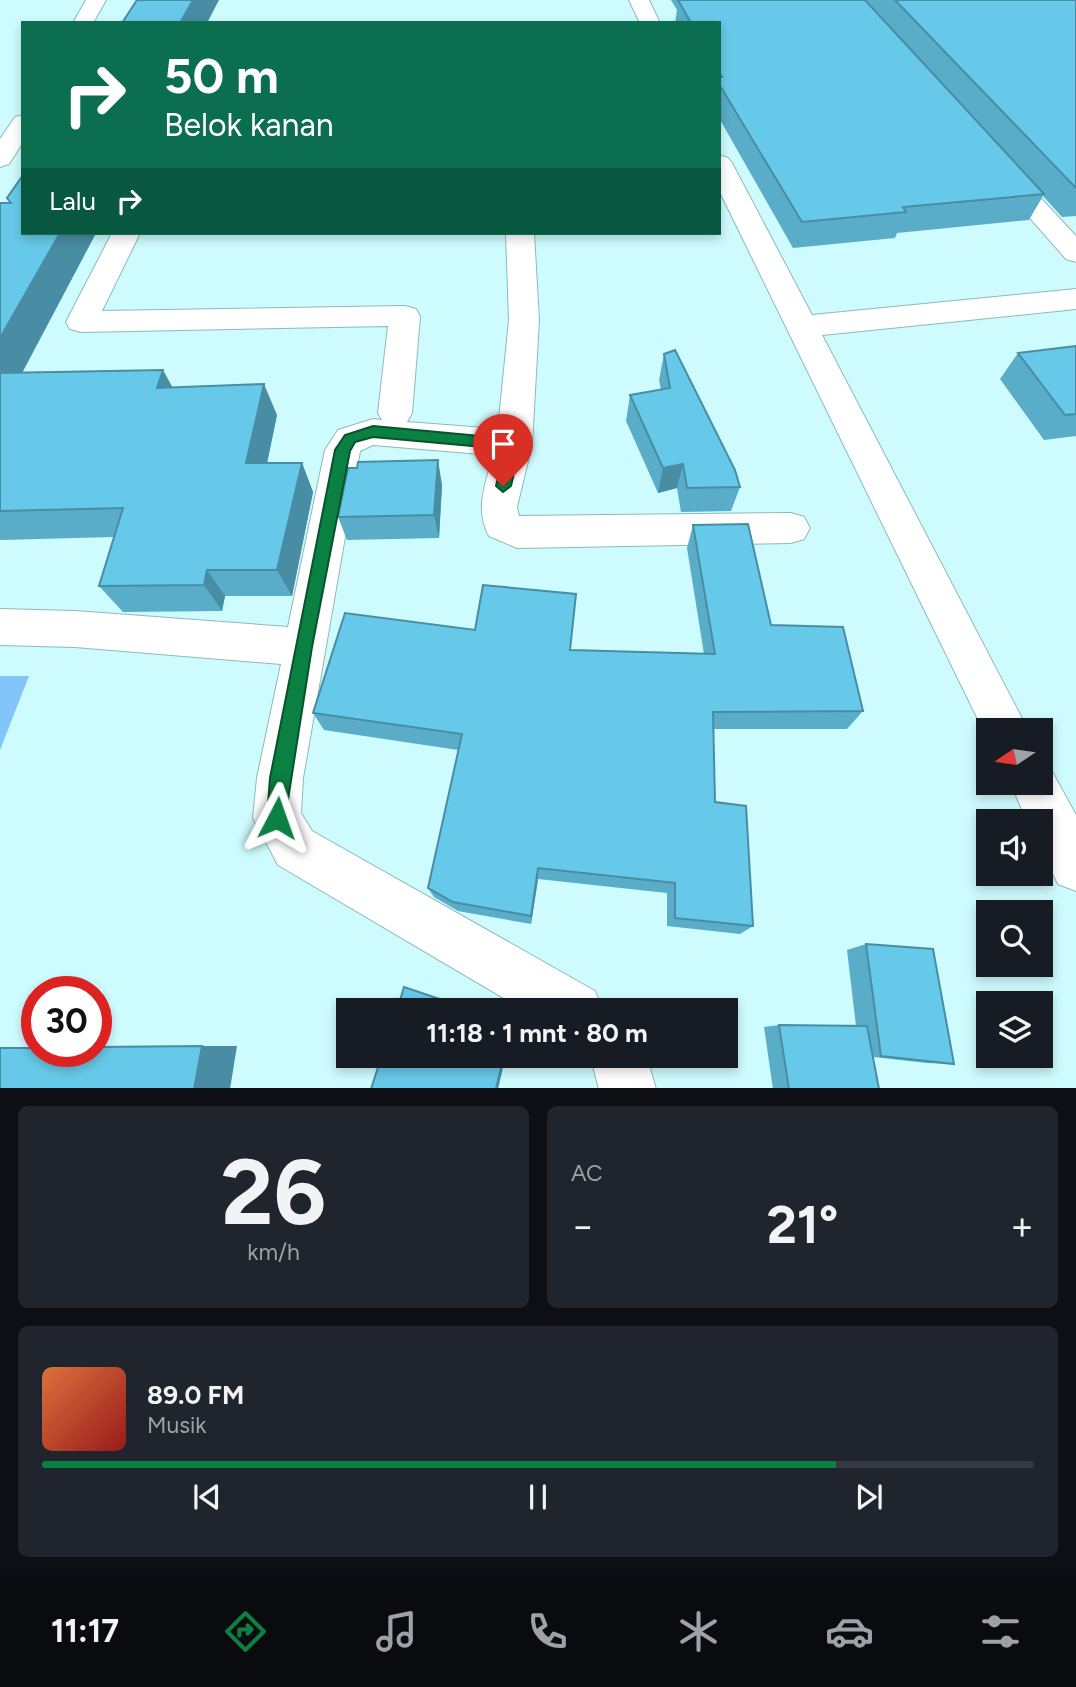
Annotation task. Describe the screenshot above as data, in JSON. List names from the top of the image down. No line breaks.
{"north":"left","page":{"turn":["50 m","Belok kanan"],"then":"Lalu","limit":"30","trip":"11:18 · 1 mnt · 80 m","tile":[["26","km/h"],"AC"],"heat":["−","21°","+"],"song":["89.0 FM","Musik"],"tabs":"11:17"}}
